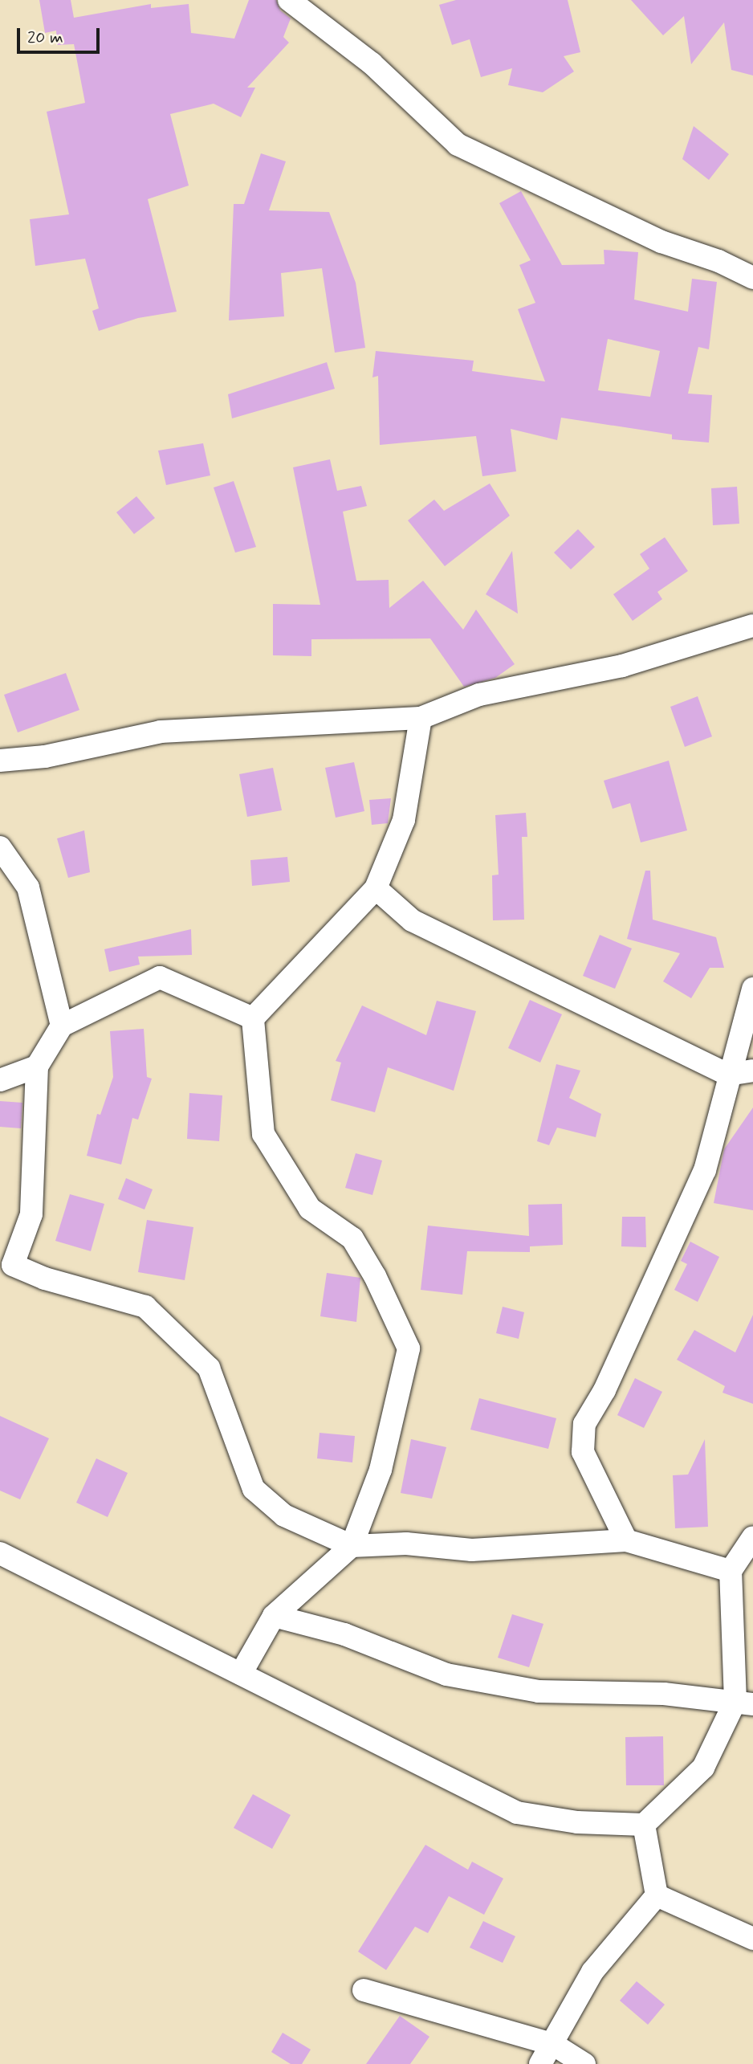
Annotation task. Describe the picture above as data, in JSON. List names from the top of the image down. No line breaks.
{"scale_bar":"20 m"}
